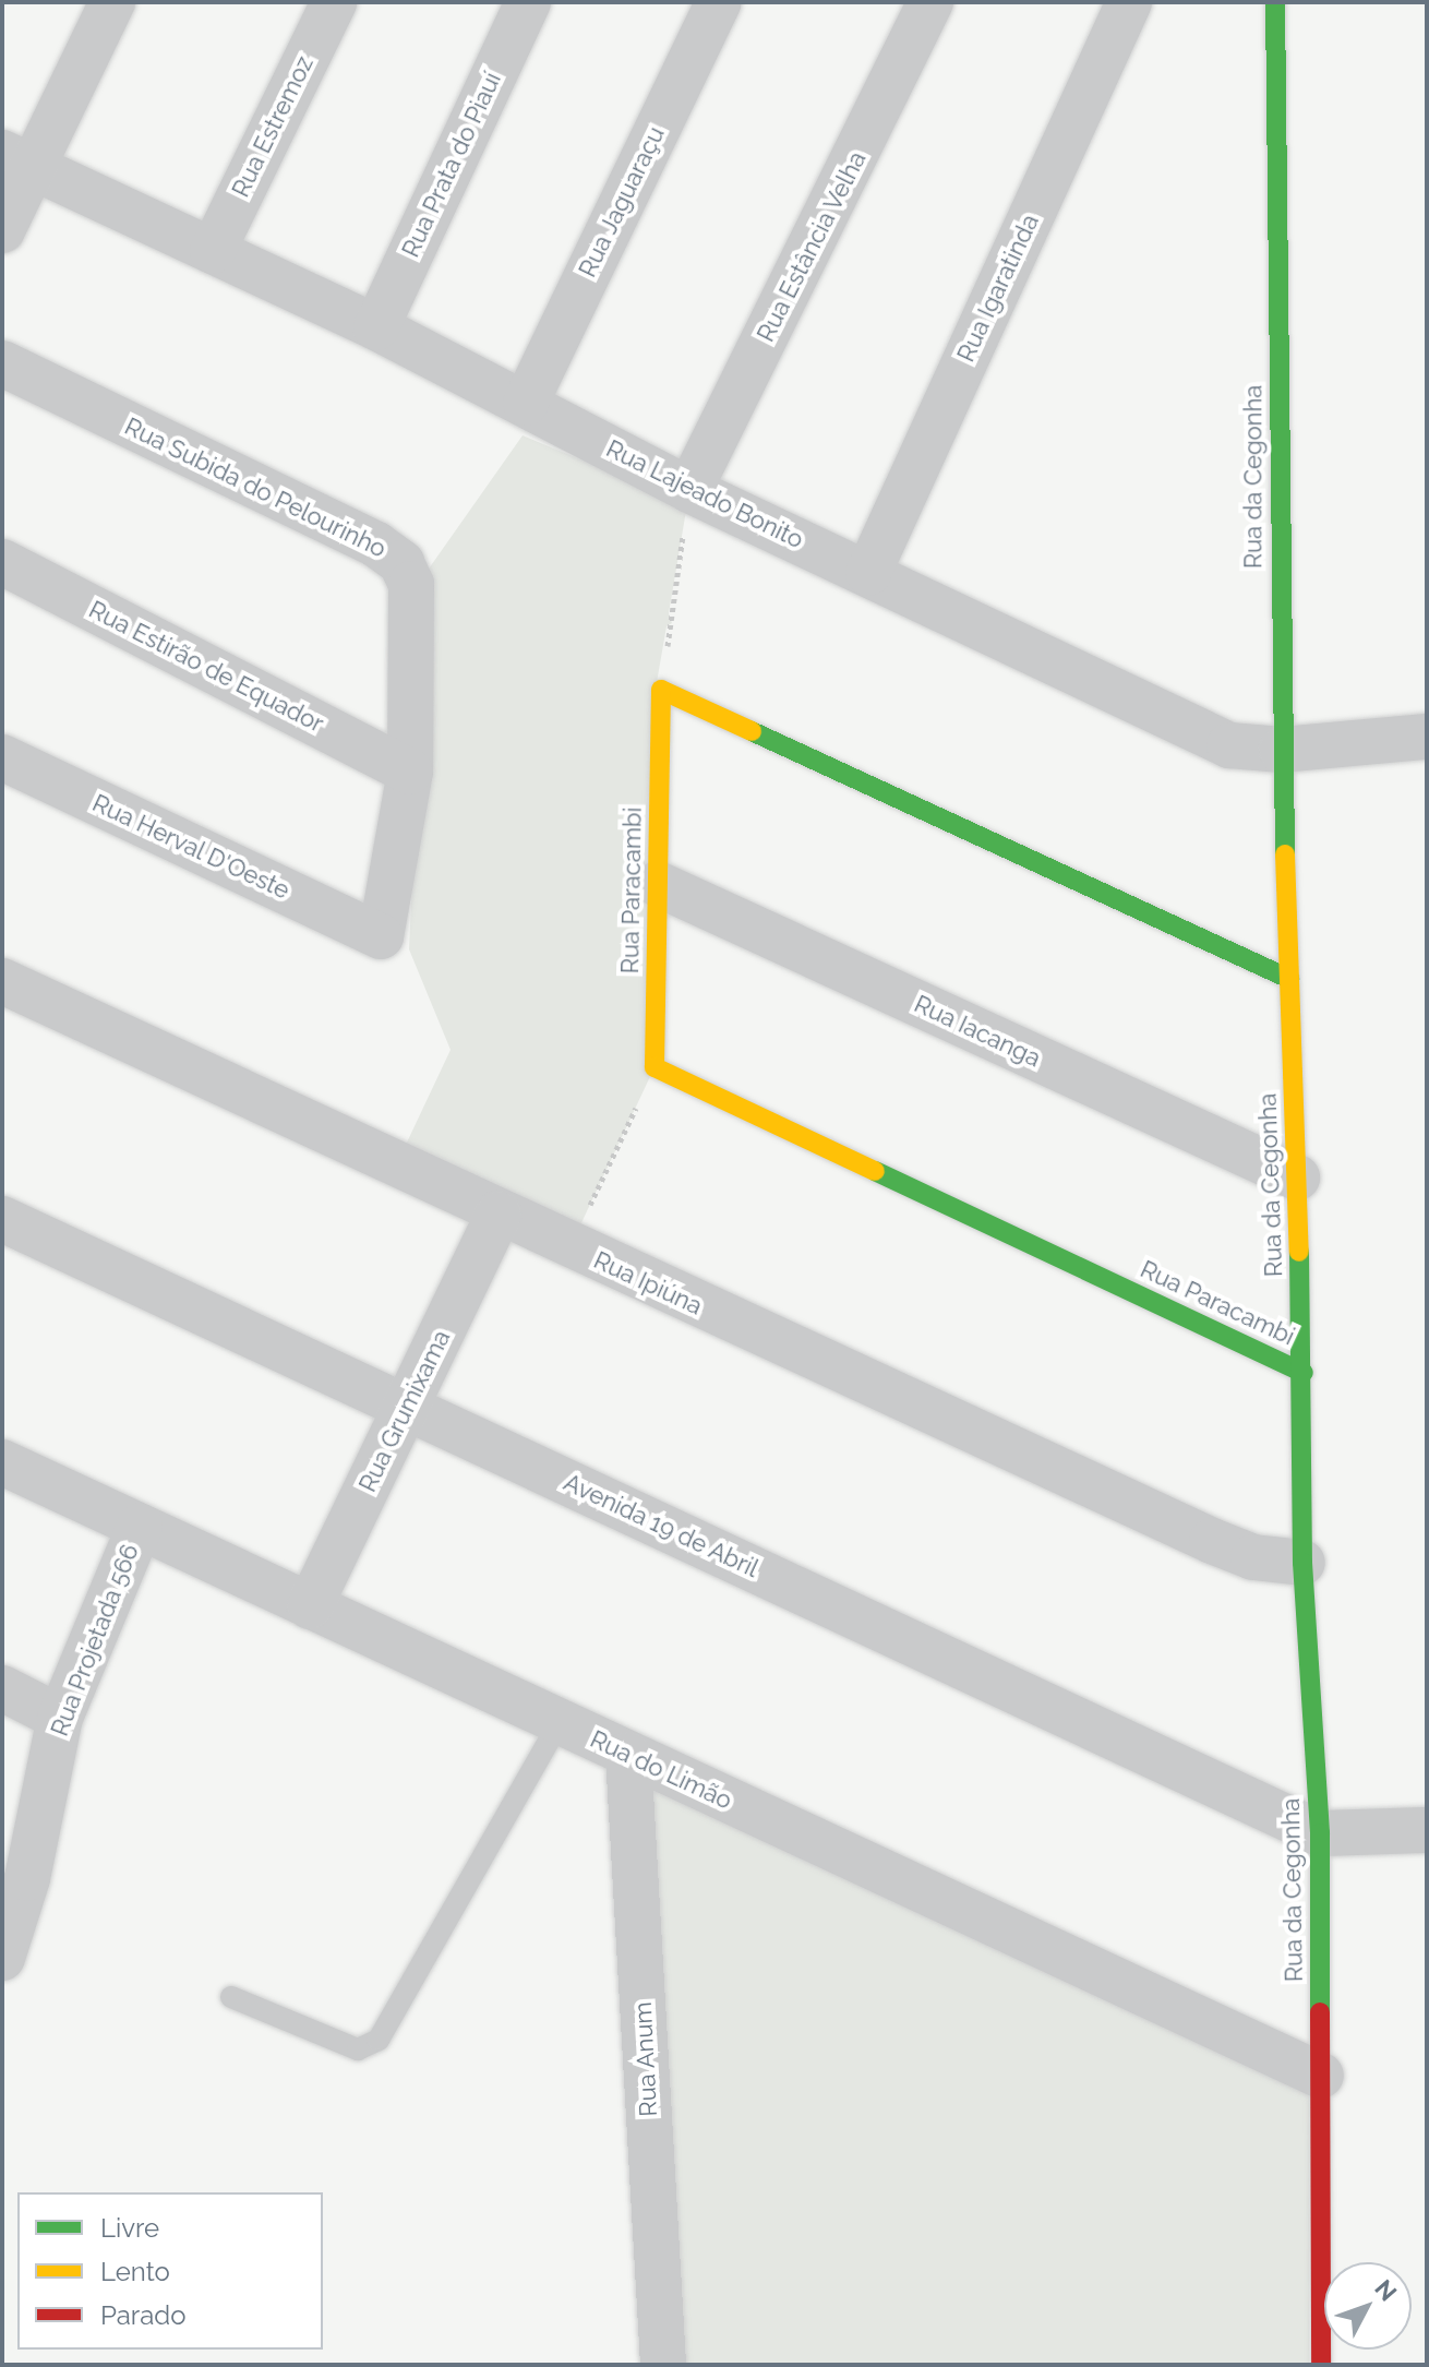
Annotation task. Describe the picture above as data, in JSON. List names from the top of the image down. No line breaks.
{"streets":{"street":["Rua Estremoz","Rua Prata do Piauí","Rua Jaguaraçu","Rua Estância Velha","Rua Igaratinda","Rua da Cegonha","Rua Subida do Pelourinho","Rua Lajeado Bonito","Rua Estirão de Equador","Rua Herval D'Oeste","Rua Paracambi","Rua Iacanga","Rua Ipiúna","Rua Grumixama","Avenida 19 de Abril","Rua Projetada 566","Rua do Limão","Rua Anum"]},"crossings":[["Rua Estremoz","Rua Lajeado Bonito"],["Rua Prata do Piauí","Rua Lajeado Bonito"],["Rua Jaguaraçu","Rua Lajeado Bonito"],["Rua Estância Velha","Rua Lajeado Bonito"],["Rua Igaratinda","Rua Lajeado Bonito"],["Rua da Cegonha","Rua Lajeado Bonito"],["Rua da Cegonha","Rua Paracambi"],["Rua da Cegonha","Rua Iacanga"],["Rua da Cegonha","Rua Ipiúna"],["Rua da Cegonha","Avenida 19 de Abril"],["Rua da Cegonha","Rua do Limão"],["Rua Subida do Pelourinho","Rua Estirão de Equador"],["Rua Subida do Pelourinho","Rua Herval D'Oeste"],["Rua Paracambi","Rua Iacanga"],["Rua Ipiúna","Rua Grumixama"],["Rua Grumixama","Avenida 19 de Abril"],["Rua Grumixama","Rua do Limão"],["Rua Projetada 566","Rua do Limão"],["Rua do Limão","Rua Anum"]],"legend":["Livre","Lento","Parado"],"north":"top right"}
